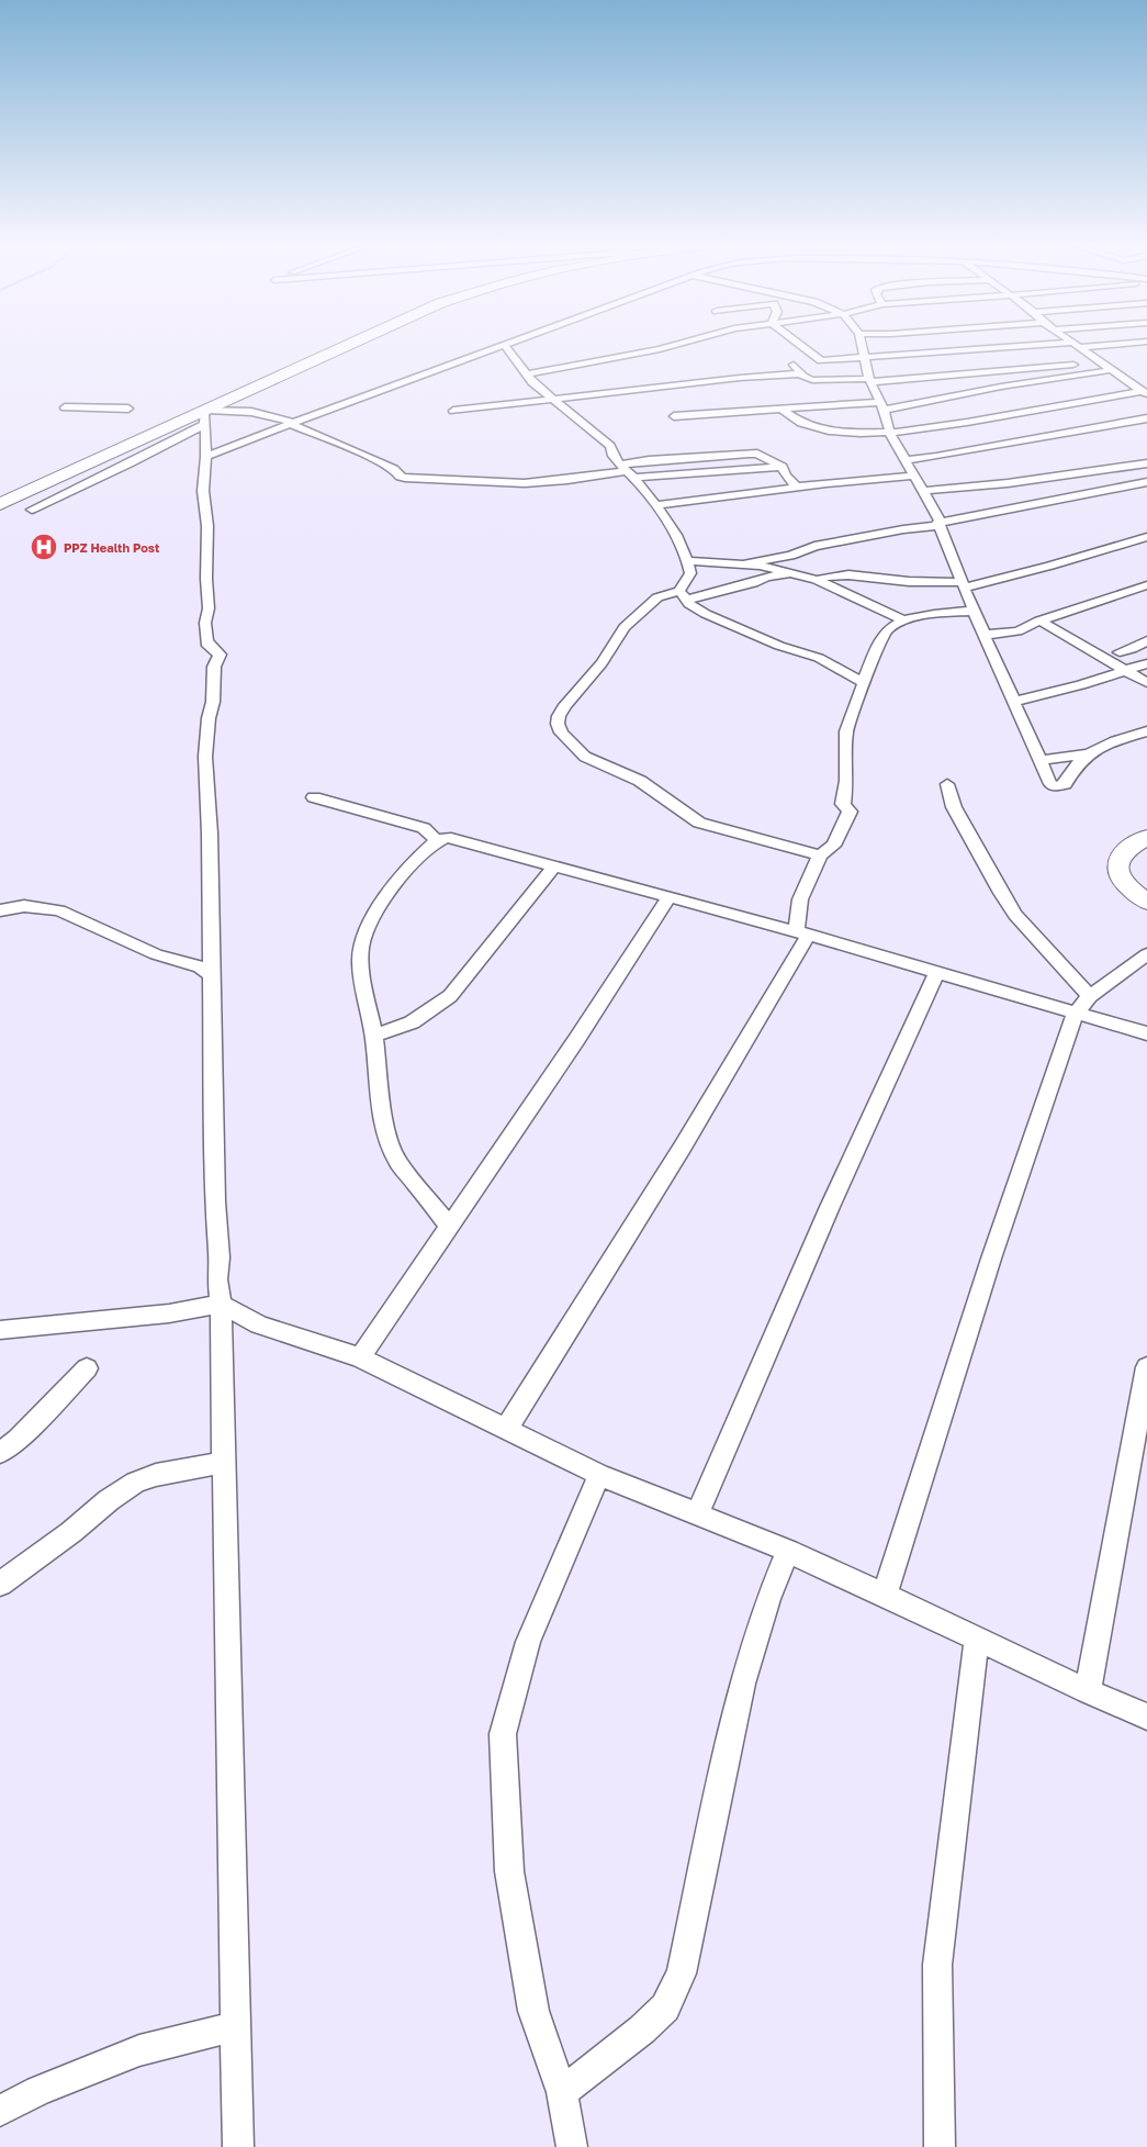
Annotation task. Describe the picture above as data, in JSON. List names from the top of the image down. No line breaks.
{"places":{"hospital":["PPZ Health Post"]}}
